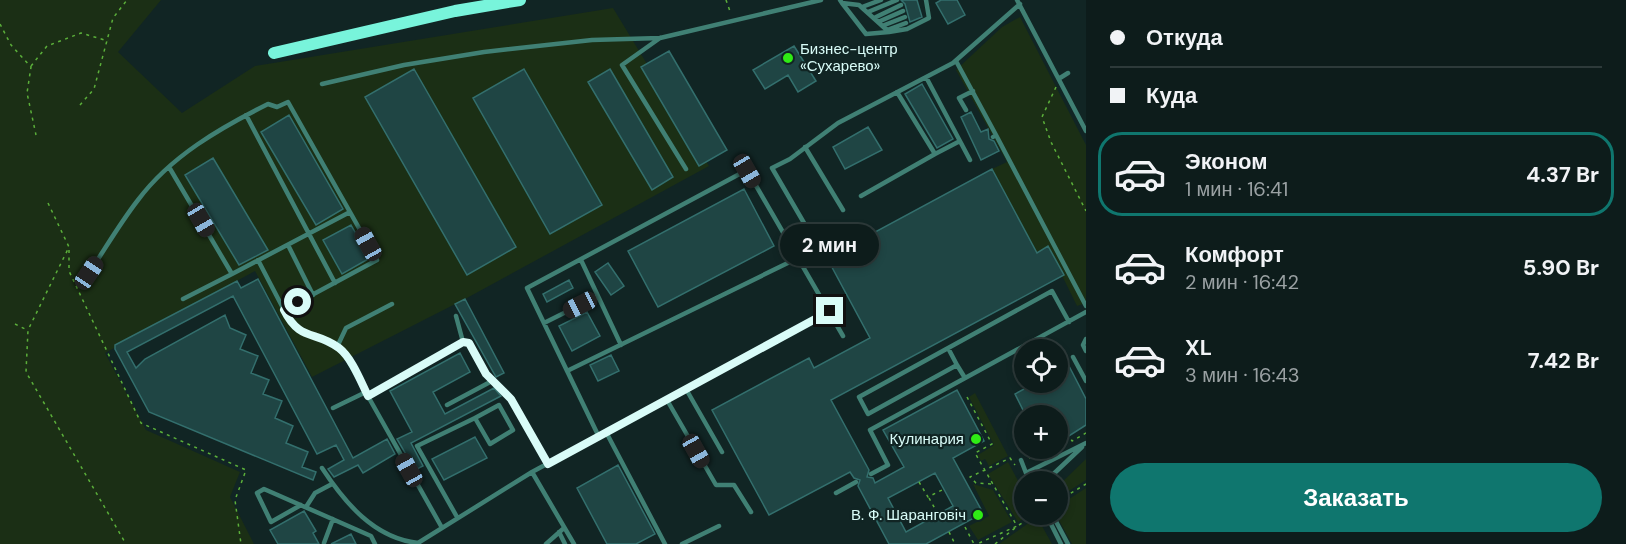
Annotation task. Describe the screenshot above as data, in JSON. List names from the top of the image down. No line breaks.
{"places":["Бизнес-центр «Сухарево»","Кулинария","В. Ф. Шаранговіч"],"page":{"banner":["Откуда","Куда"],"list":[{"name":"Эконом","note":"1 мин · 16:41","value":"4.37 Br"},{"name":"Комфорт","note":"2 мин · 16:42","value":"5.90 Br"},{"name":"XL","note":"3 мин · 16:43","value":"7.42 Br"}],"bubble":"2 мин","map_buttons":["+","−"],"buttons":"Заказать"}}
